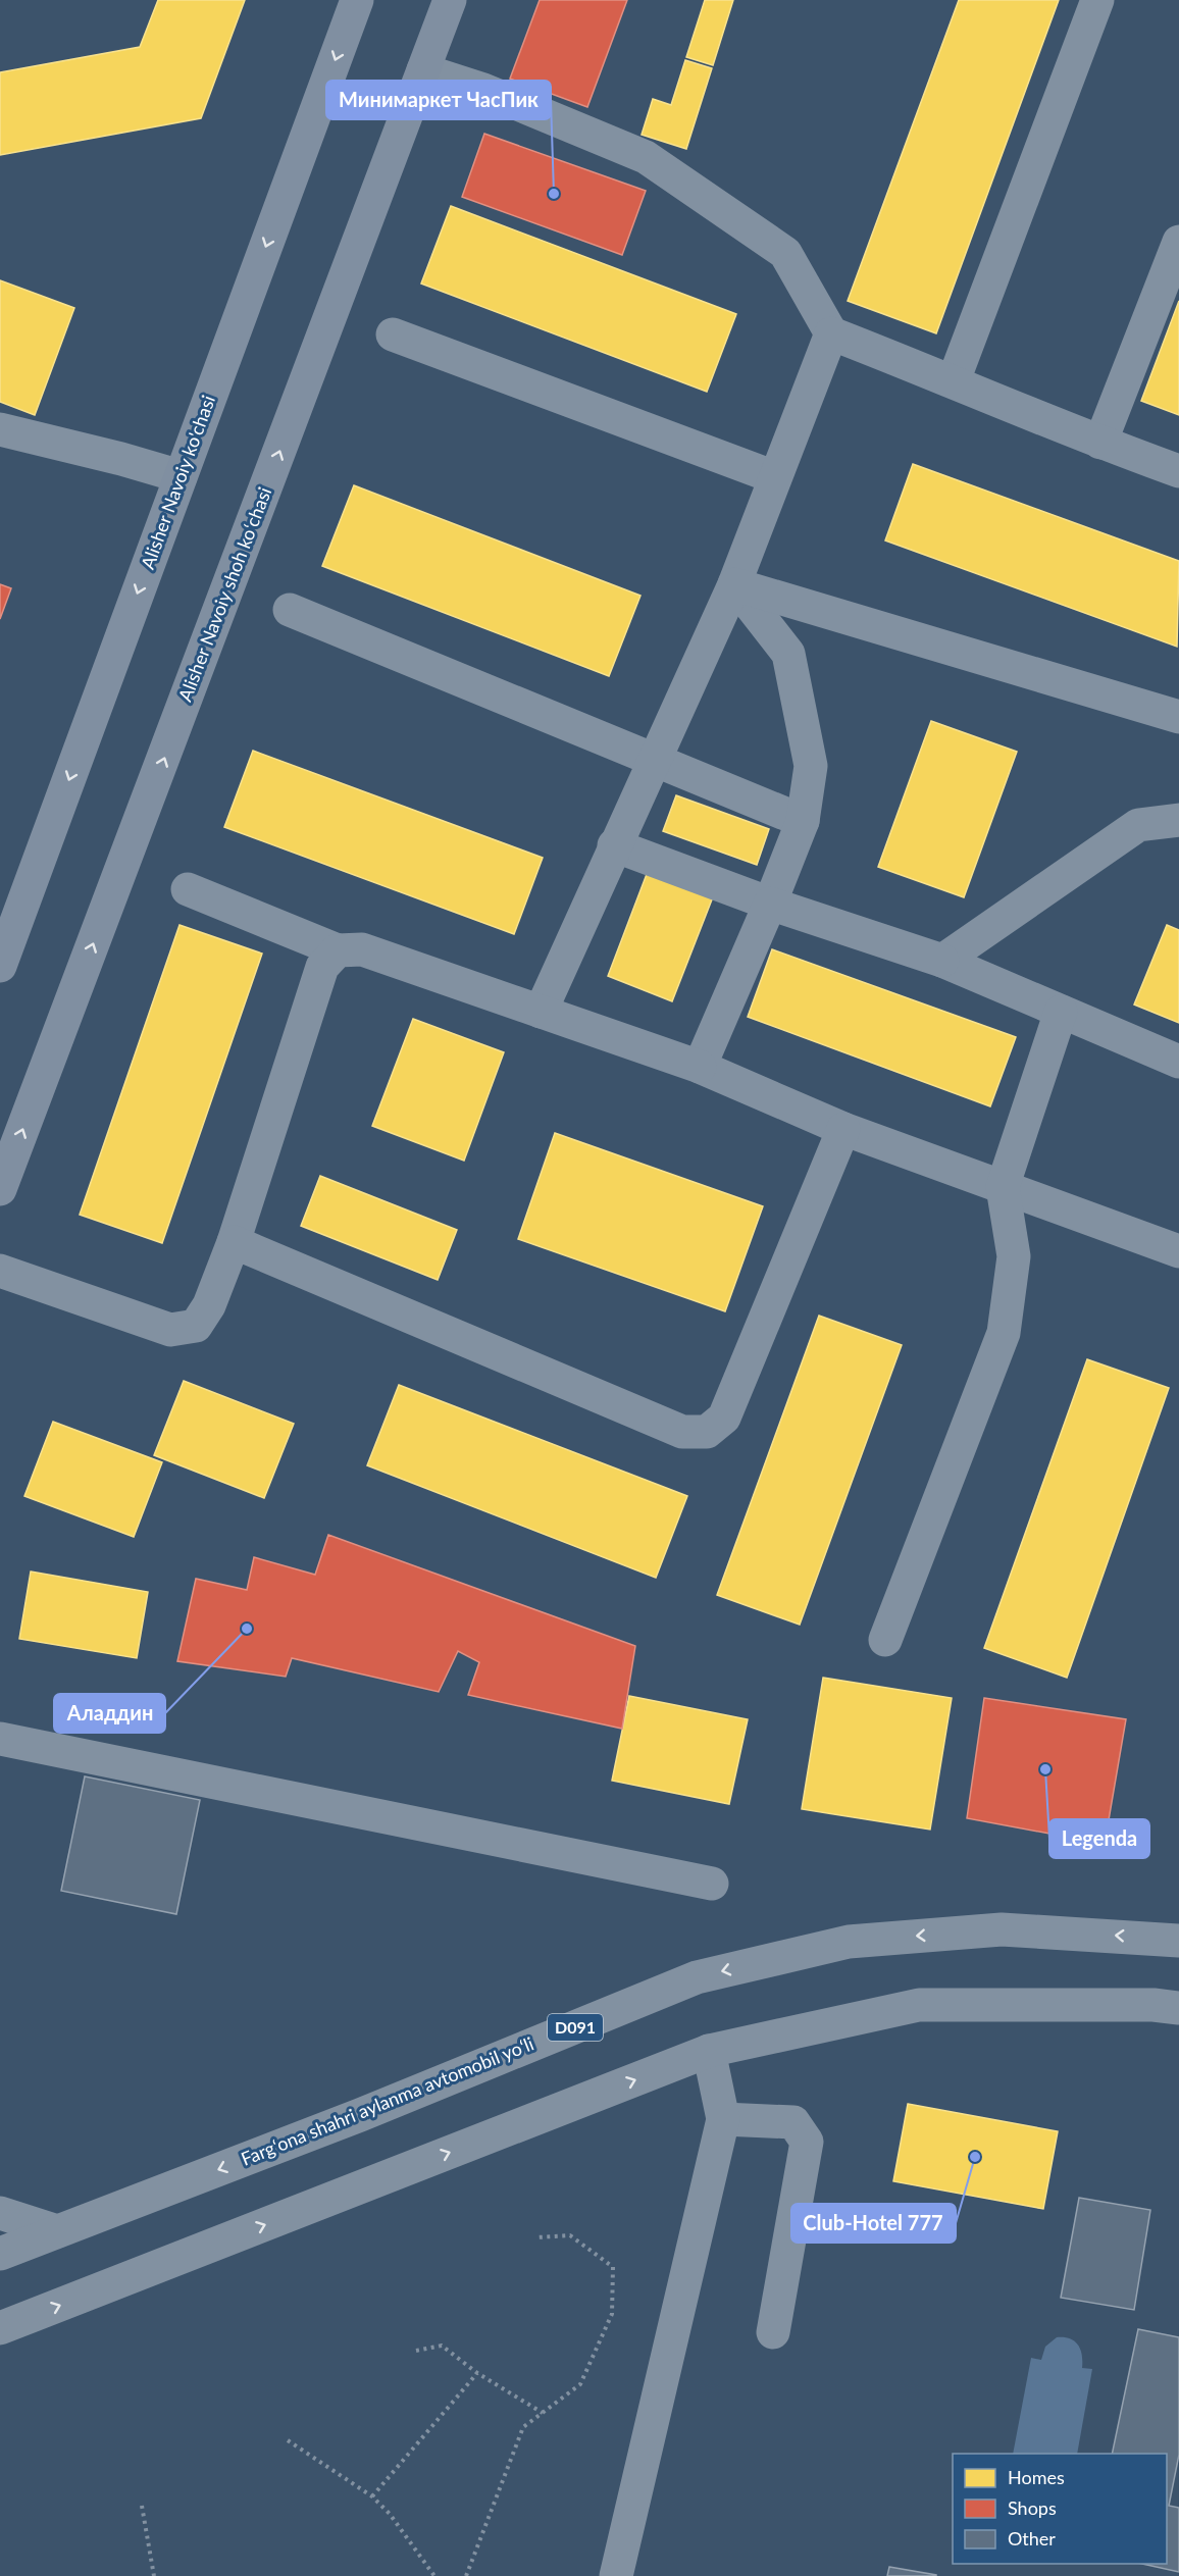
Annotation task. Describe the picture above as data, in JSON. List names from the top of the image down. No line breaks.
{"streets":{"main road":["Alisher Navoiy ko'chasi","Alisher Navoiy shoh koʻchasi","D091","Fargʻona shahri aylanma avtomobil yoʻli"]},"one_way":["Alisher Navoiy ko'chasi","Alisher Navoiy shoh koʻchasi"],"places":["Минимаркет ЧасПик","Аладдин","Legenda","Club-Hotel 777"],"legend":["Homes","Shops","Other"]}
